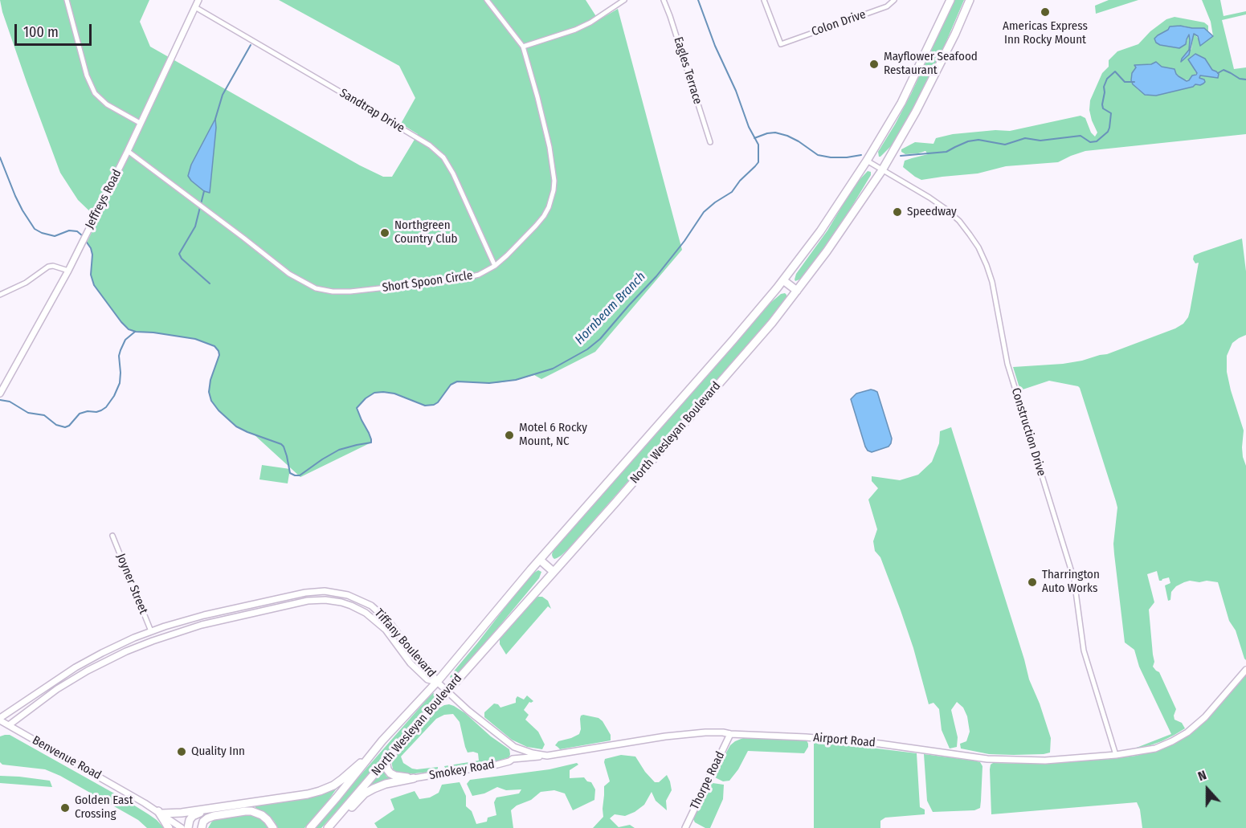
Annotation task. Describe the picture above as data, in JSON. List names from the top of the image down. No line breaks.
{"streets":{"highway":["North Wesleyan Boulevard"],"street":["Colon Drive","Eagles Terrace","Sandtrap Drive","Jeffreys Road","Short Spoon Circle","Construction Drive","Joyner Street","Tiffany Boulevard","Airport Road","Benvenue Road","Smokey Road","Thorpe Road"]},"crossings":[["Sandtrap Drive","Jeffreys Road"],["Sandtrap Drive","Short Spoon Circle"],["Jeffreys Road","Short Spoon Circle"],["Construction Drive","North Wesleyan Boulevard"],["Construction Drive","Airport Road"],["North Wesleyan Boulevard","Tiffany Boulevard"],["North Wesleyan Boulevard","Airport Road"],["Joyner Street","Tiffany Boulevard"],["Tiffany Boulevard","Airport Road"],["Tiffany Boulevard","Benvenue Road"],["Airport Road","Smokey Road"],["Airport Road","Thorpe Road"]],"water":["Hornbeam Branch"],"places":["Americas Express Inn Rocky Mount","Mayflower Seafood Restaurant","Speedway","Northgreen Country Club","Motel 6 Rocky Mount, NC","Tharrington Auto Works","Quality Inn","Golden East Crossing"],"scale_bar":"100 m","north":"top"}
